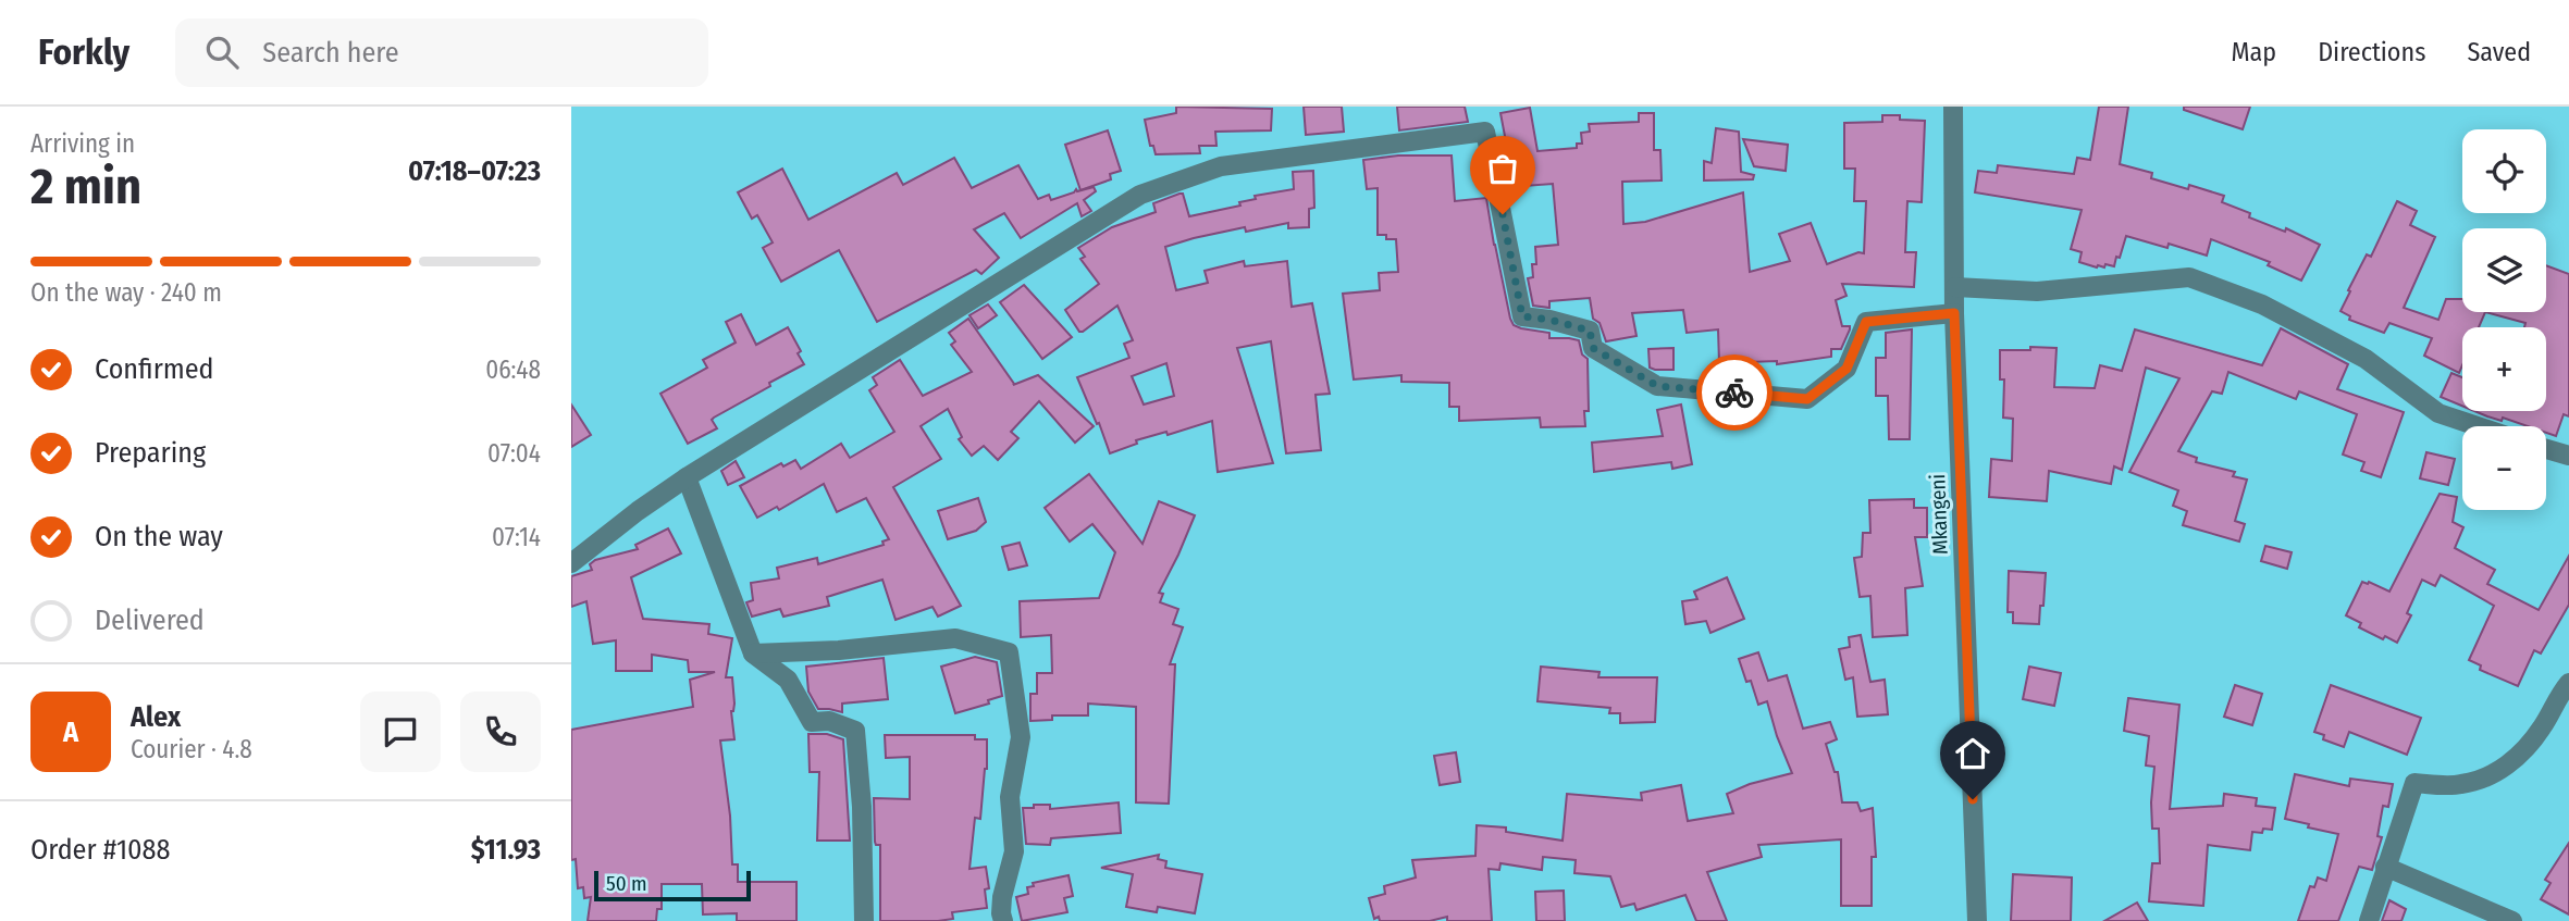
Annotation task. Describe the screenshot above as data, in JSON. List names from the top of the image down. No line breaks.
{"streets":{"street":["Mkangeni"]},"scale_bar":"50 m","page":{"header":"Forkly","search":"Search here","nav":["Map","Directions","Saved"],"heading":["2 min","Arriving in","07:18–07:23"],"panel":["Alex","Courier · 4.8","Order #1088","$11.93"],"map_buttons":["+","−"],"bar":"On the way · 240 m","list":[["Confirmed","06:48"],["Preparing","07:04"],["On the way","07:14"],"Delivered"],"round":"A","scale":"50 m"}}
